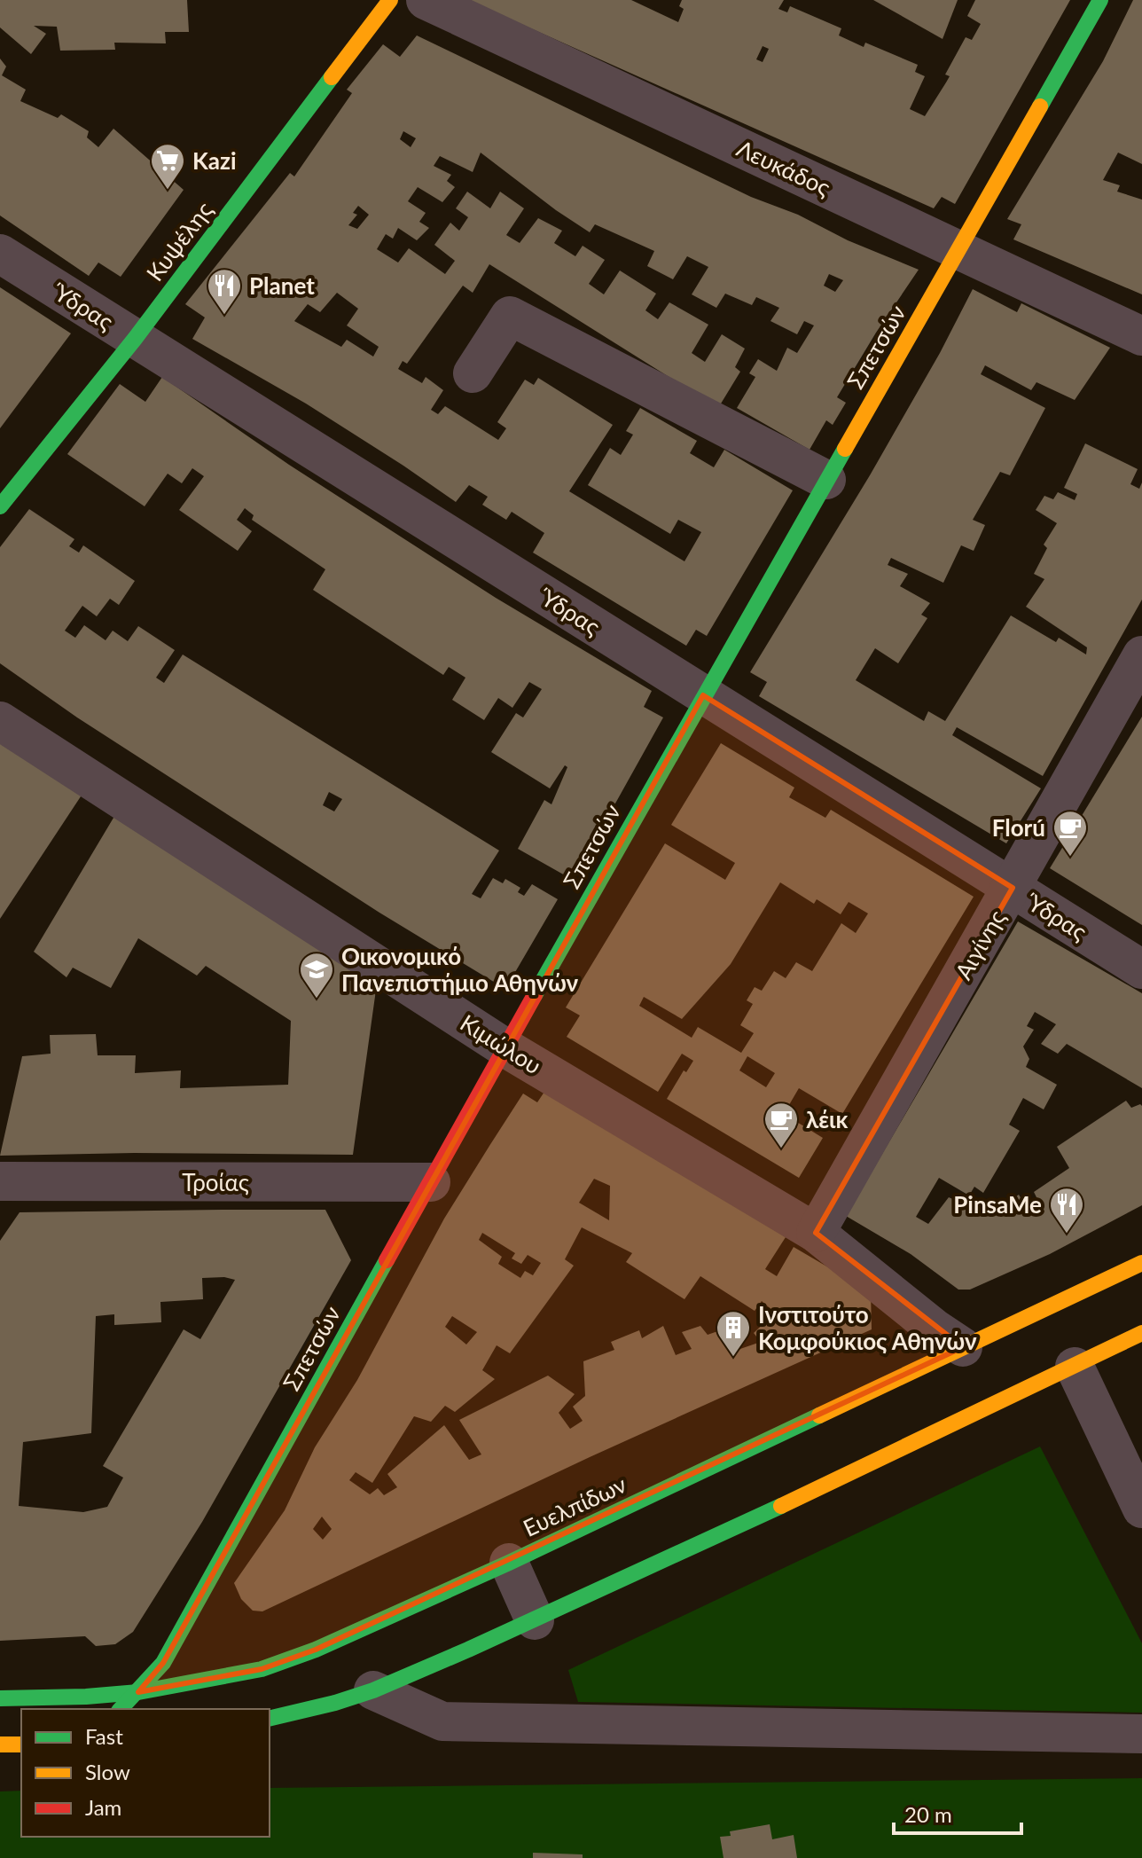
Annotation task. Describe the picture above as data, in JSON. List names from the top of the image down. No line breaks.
{"streets":{"street":["Λευκάδος","Κυψέλης","Ύδρας","Σπετσών","Αιγίνης","Κιμώλου","Τροίας","Ευελπίδων"]},"crossings":[["Λευκάδος","Σπετσών"],["Κυψέλης","Ύδρας"],["Ύδρας","Σπετσών"],["Ύδρας","Αιγίνης"],["Σπετσών","Κιμώλου"],["Σπετσών","Τροίας"],["Σπετσών","Ευελπίδων"],["Αιγίνης","Κιμώλου"],["Κιμώλου","Ευελπίδων"]],"places":{"supermarket":["Kazi"],"restaurant":["Planet","PinsaMe"],"cafe":["Florú","λέικ"],"school or university":["Οικονομικό Πανεπιστήμιο Αθηνών"],"building":["Ινστιτούτο Κομφούκιος Αθηνών"]},"legend":["Fast","Slow","Jam"],"scale_bar":"20 m"}
